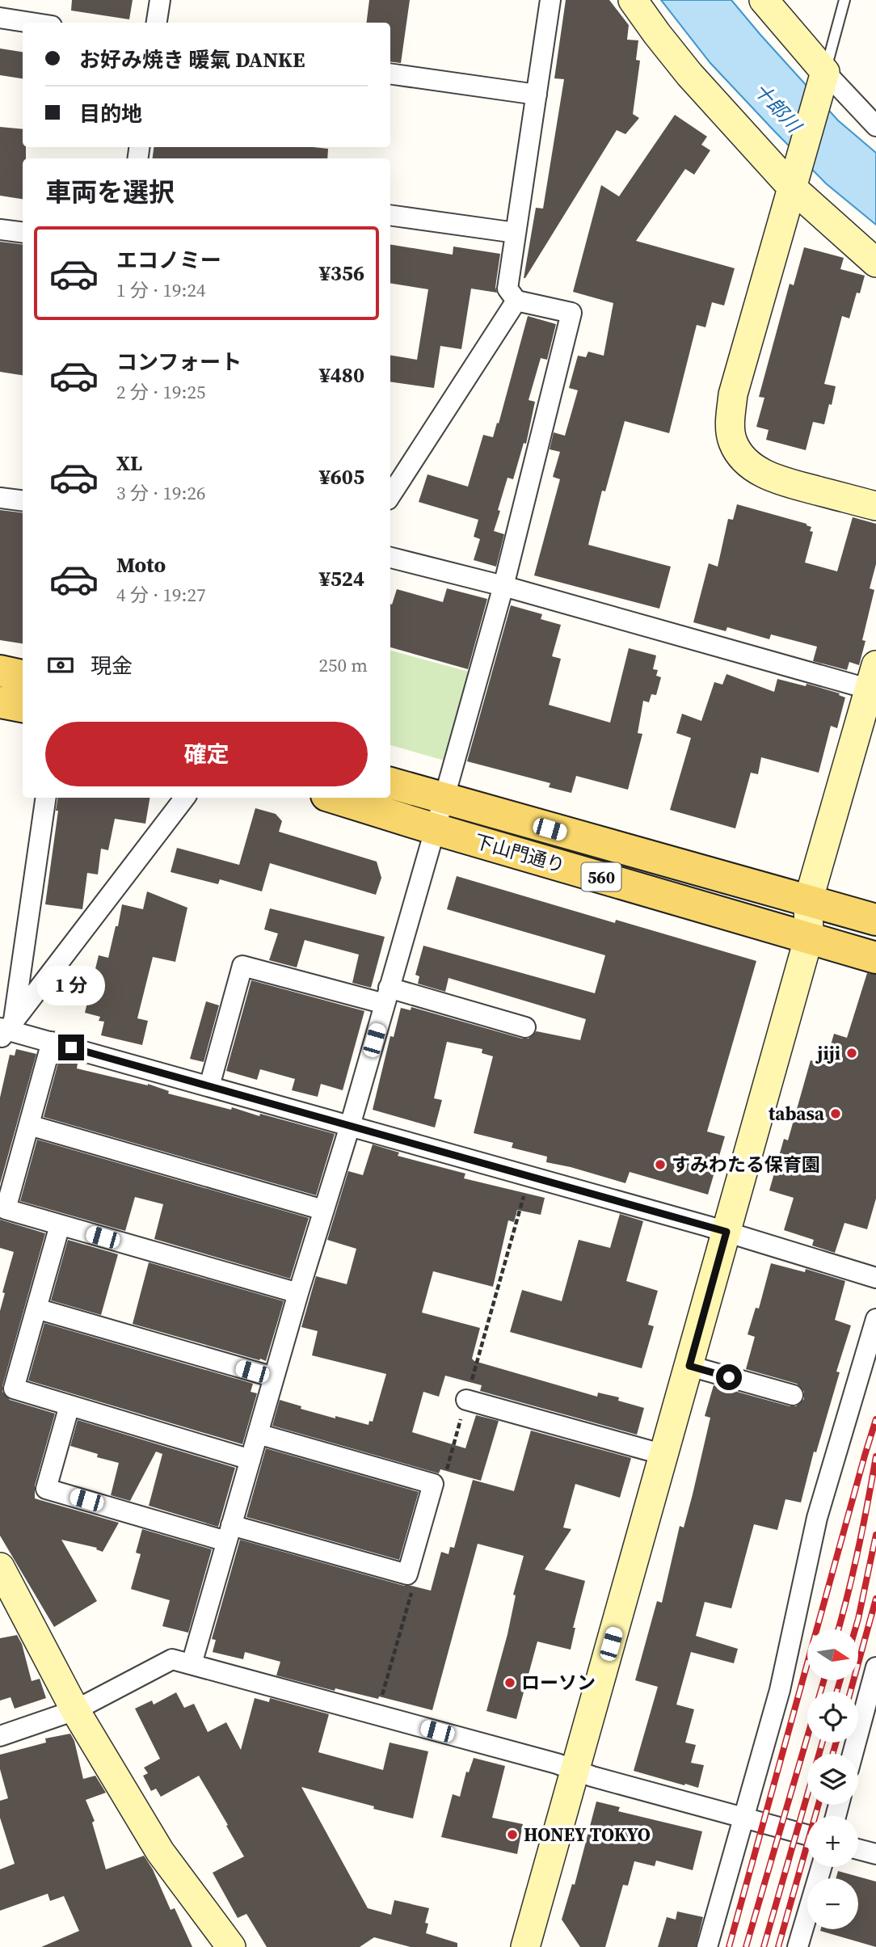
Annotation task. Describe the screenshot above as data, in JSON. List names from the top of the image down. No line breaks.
{"streets":{"main road":["下山門通り","560"]},"water":["十郎川"],"places":["jiji","tabasa","すみわたる保育園","ローソン","HONEY TOKYO"],"north":"right","page":{"banner":["お好み焼き 暖氣 DANKE","目的地"],"heading":"車両を選択","list":[{"name":"エコノミー","note":"1 分 · 19:24","value":"¥356"},{"name":"コンフォート","note":"2 分 · 19:25","value":"¥480"},{"name":"XL","note":"3 分 · 19:26","value":"¥605"},{"name":"Moto","note":"4 分 · 19:27","value":"¥524"}],"pay":["現金","250 m"],"buttons":"確定","bubble":"1 分","map_buttons":["+","−"]}}
